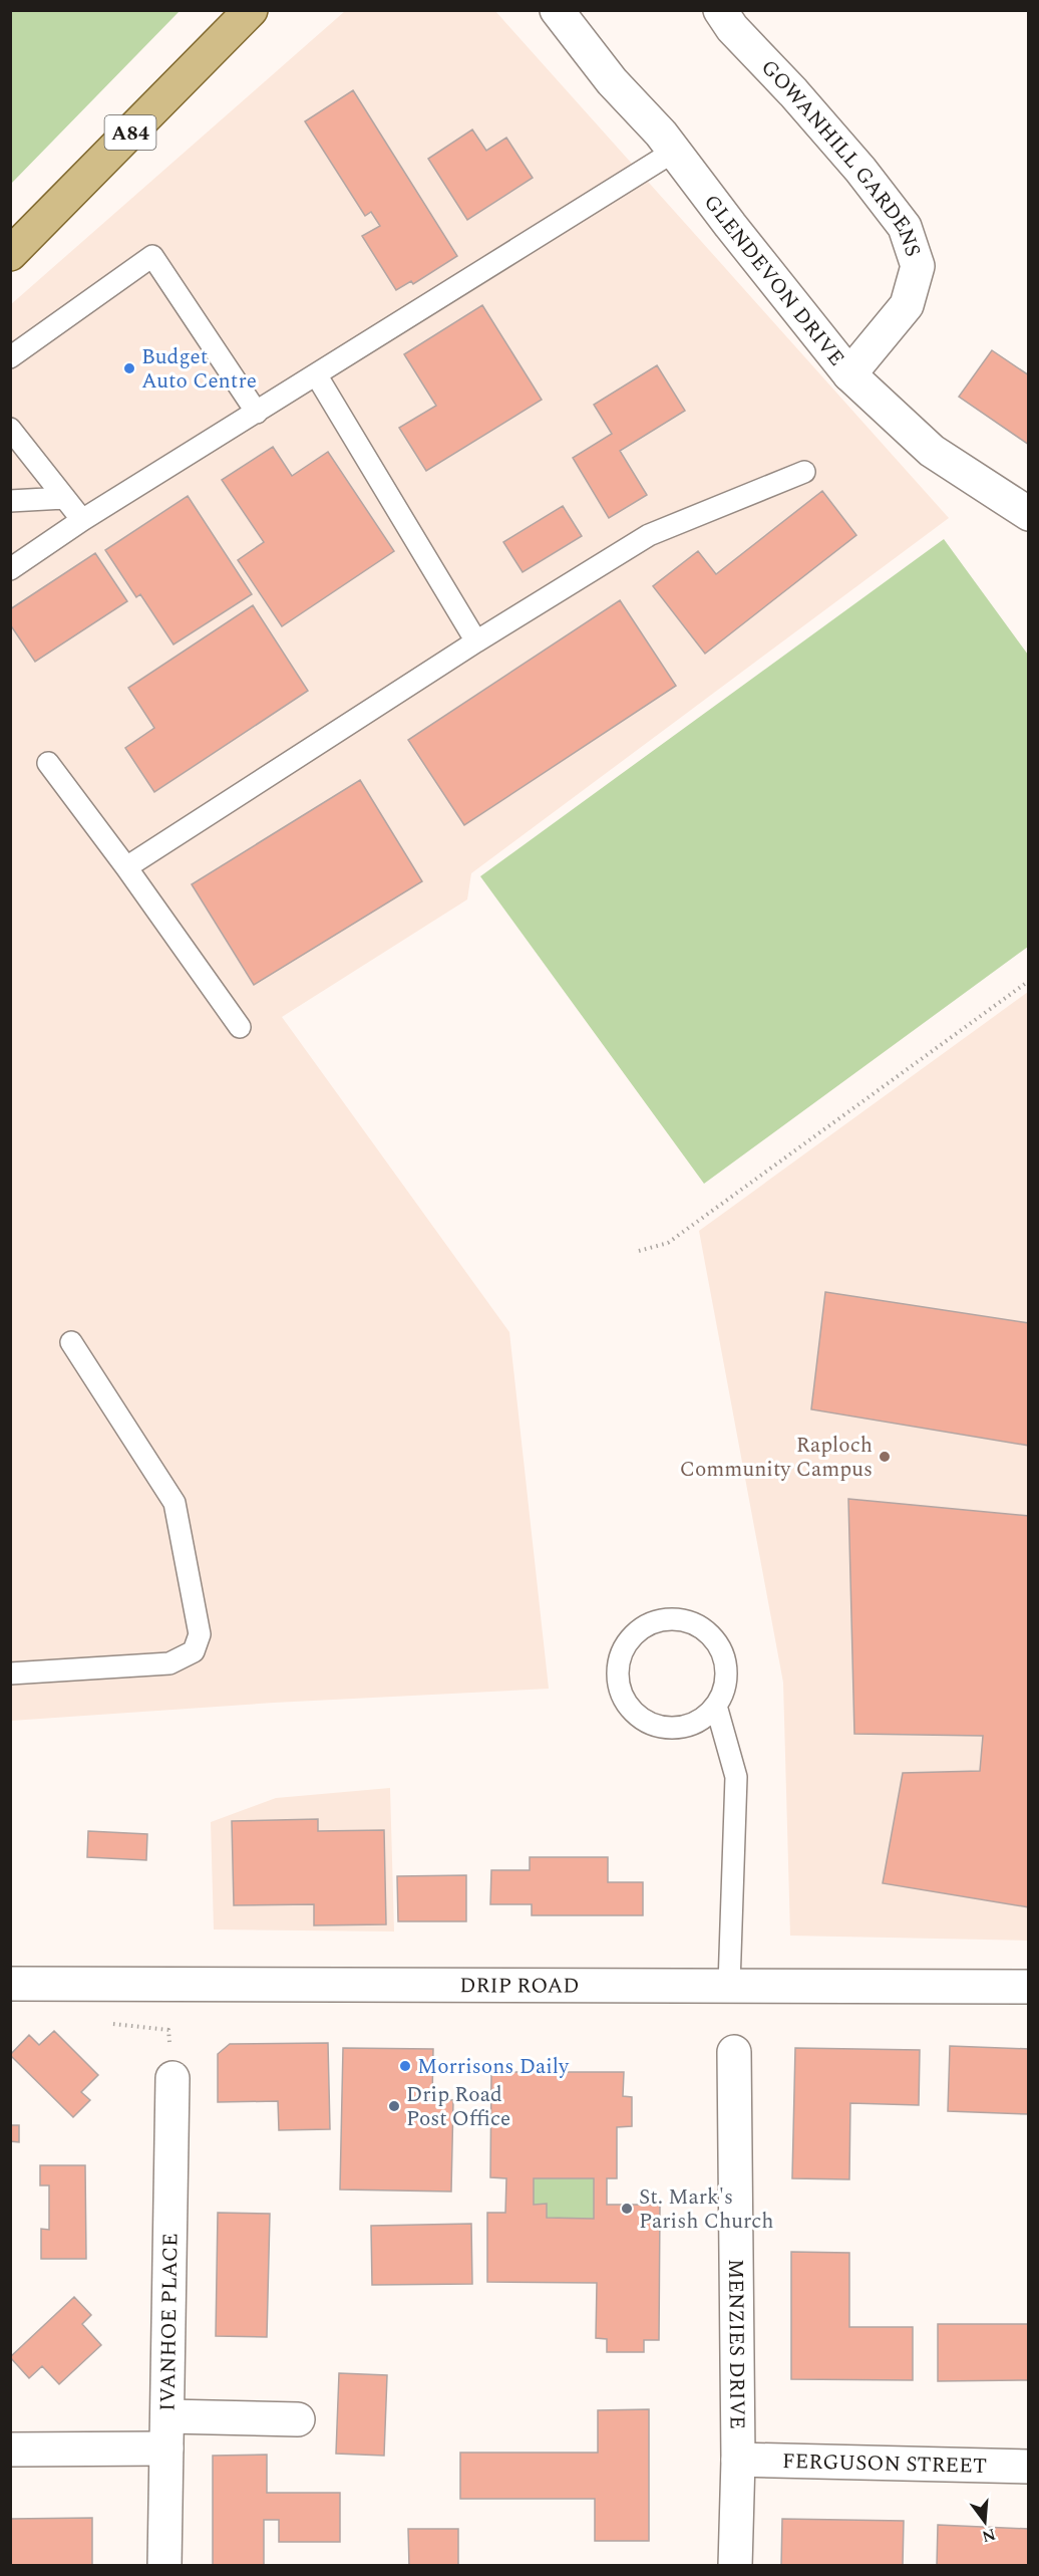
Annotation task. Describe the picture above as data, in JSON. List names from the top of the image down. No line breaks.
{"streets":{"main road":["A84"],"street":["GOWANHILL GARDENS","GLENDEVON DRIVE","DRIP ROAD","IVANHOE PLACE","MENZIES DRIVE","FERGUSON STREET"]},"crossings":[["GOWANHILL GARDENS","GLENDEVON DRIVE"],["MENZIES DRIVE","FERGUSON STREET"]],"places":["Budget Auto Centre","Raploch Community Campus","Morrisons Daily","Drip Road Post Office","St. Mark's Parish Church"],"north":"bottom"}
